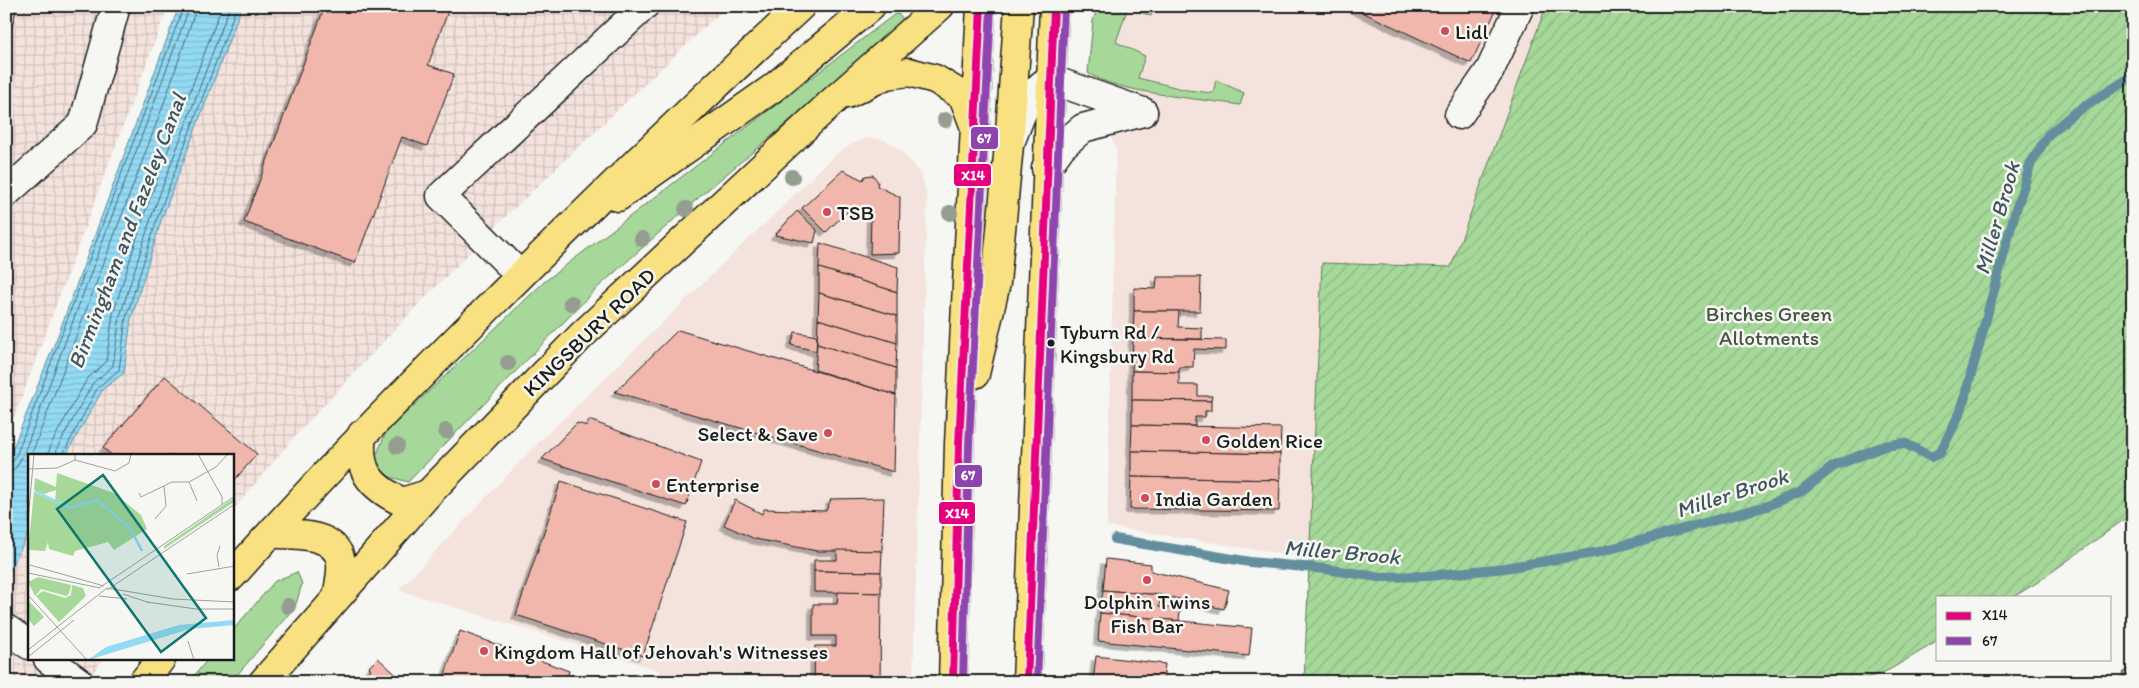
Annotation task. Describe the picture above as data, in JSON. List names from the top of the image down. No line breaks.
{"streets":{"main road":["KINGSBURY ROAD"]},"water":["Miller Brook","Birmingham and Fazeley Canal"],"parks":["Birches Green Allotments"],"places":["Lidl","TSB","Tyburn Rd / Kingsbury Rd","Select & Save","Golden Rice","Enterprise","India Garden","Dolphin Twins Fish Bar","Kingdom Hall of Jehovah's Witnesses"],"lines":["transit line X14","transit line 67"],"legend":["X14","67"]}
